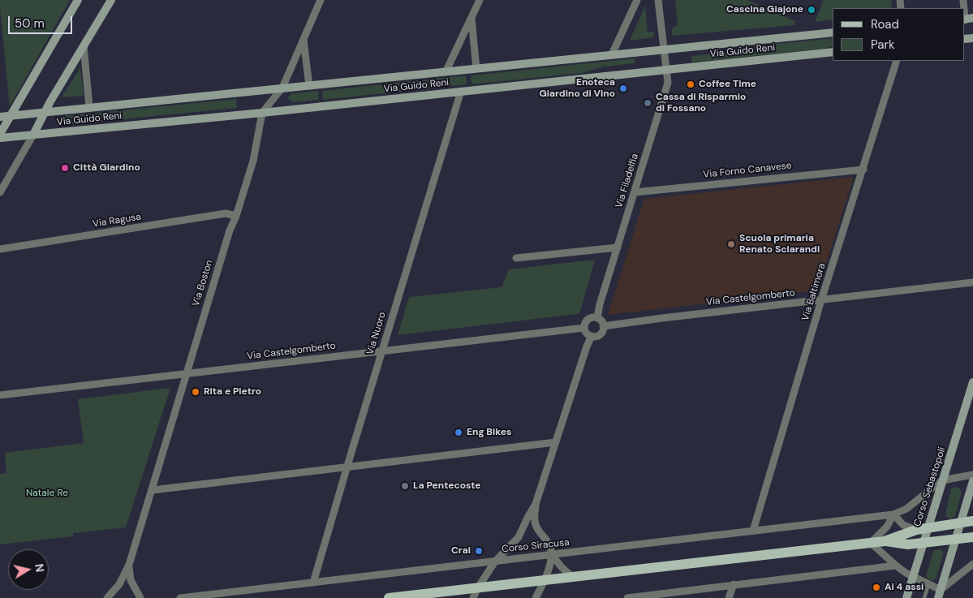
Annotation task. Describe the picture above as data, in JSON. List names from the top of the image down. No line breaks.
{"streets":{"main road":["Via Guido Reni","Corso Sebastopoli"],"street":["Via Forno Canavese","Via Filadelfia","Via Ragusa","Via Boston","Via Baltimora","Via Castelgomberto","Via Nuoro","Corso Siracusa"]},"crossings":[["Via Guido Reni","Via Filadelfia"],["Via Guido Reni","Via Boston"],["Via Guido Reni","Via Nuoro"],["Via Forno Canavese","Via Filadelfia"],["Via Forno Canavese","Via Baltimora"],["Via Filadelfia","Via Castelgomberto"],["Via Ragusa","Via Boston"],["Via Boston","Via Castelgomberto"],["Via Baltimora","Via Castelgomberto"],["Via Baltimora","Corso Siracusa"],["Via Castelgomberto","Via Nuoro"],["Via Nuoro","Corso Siracusa"],["Corso Sebastopoli","Corso Siracusa"]],"parks":["Natale Re"],"places":["Cascina Giajone","Coffee Time","Enoteca Giardino di Vino","Cassa di Risparmio di Fossano","Città Giardino","Scuola primaria Renato Sclarandi","Rita e Pietro","Eng Bikes","La Pentecoste","Crai","Ai 4 assi"],"legend":["Road","Park"],"scale_bar":"50 m","north":"right"}
